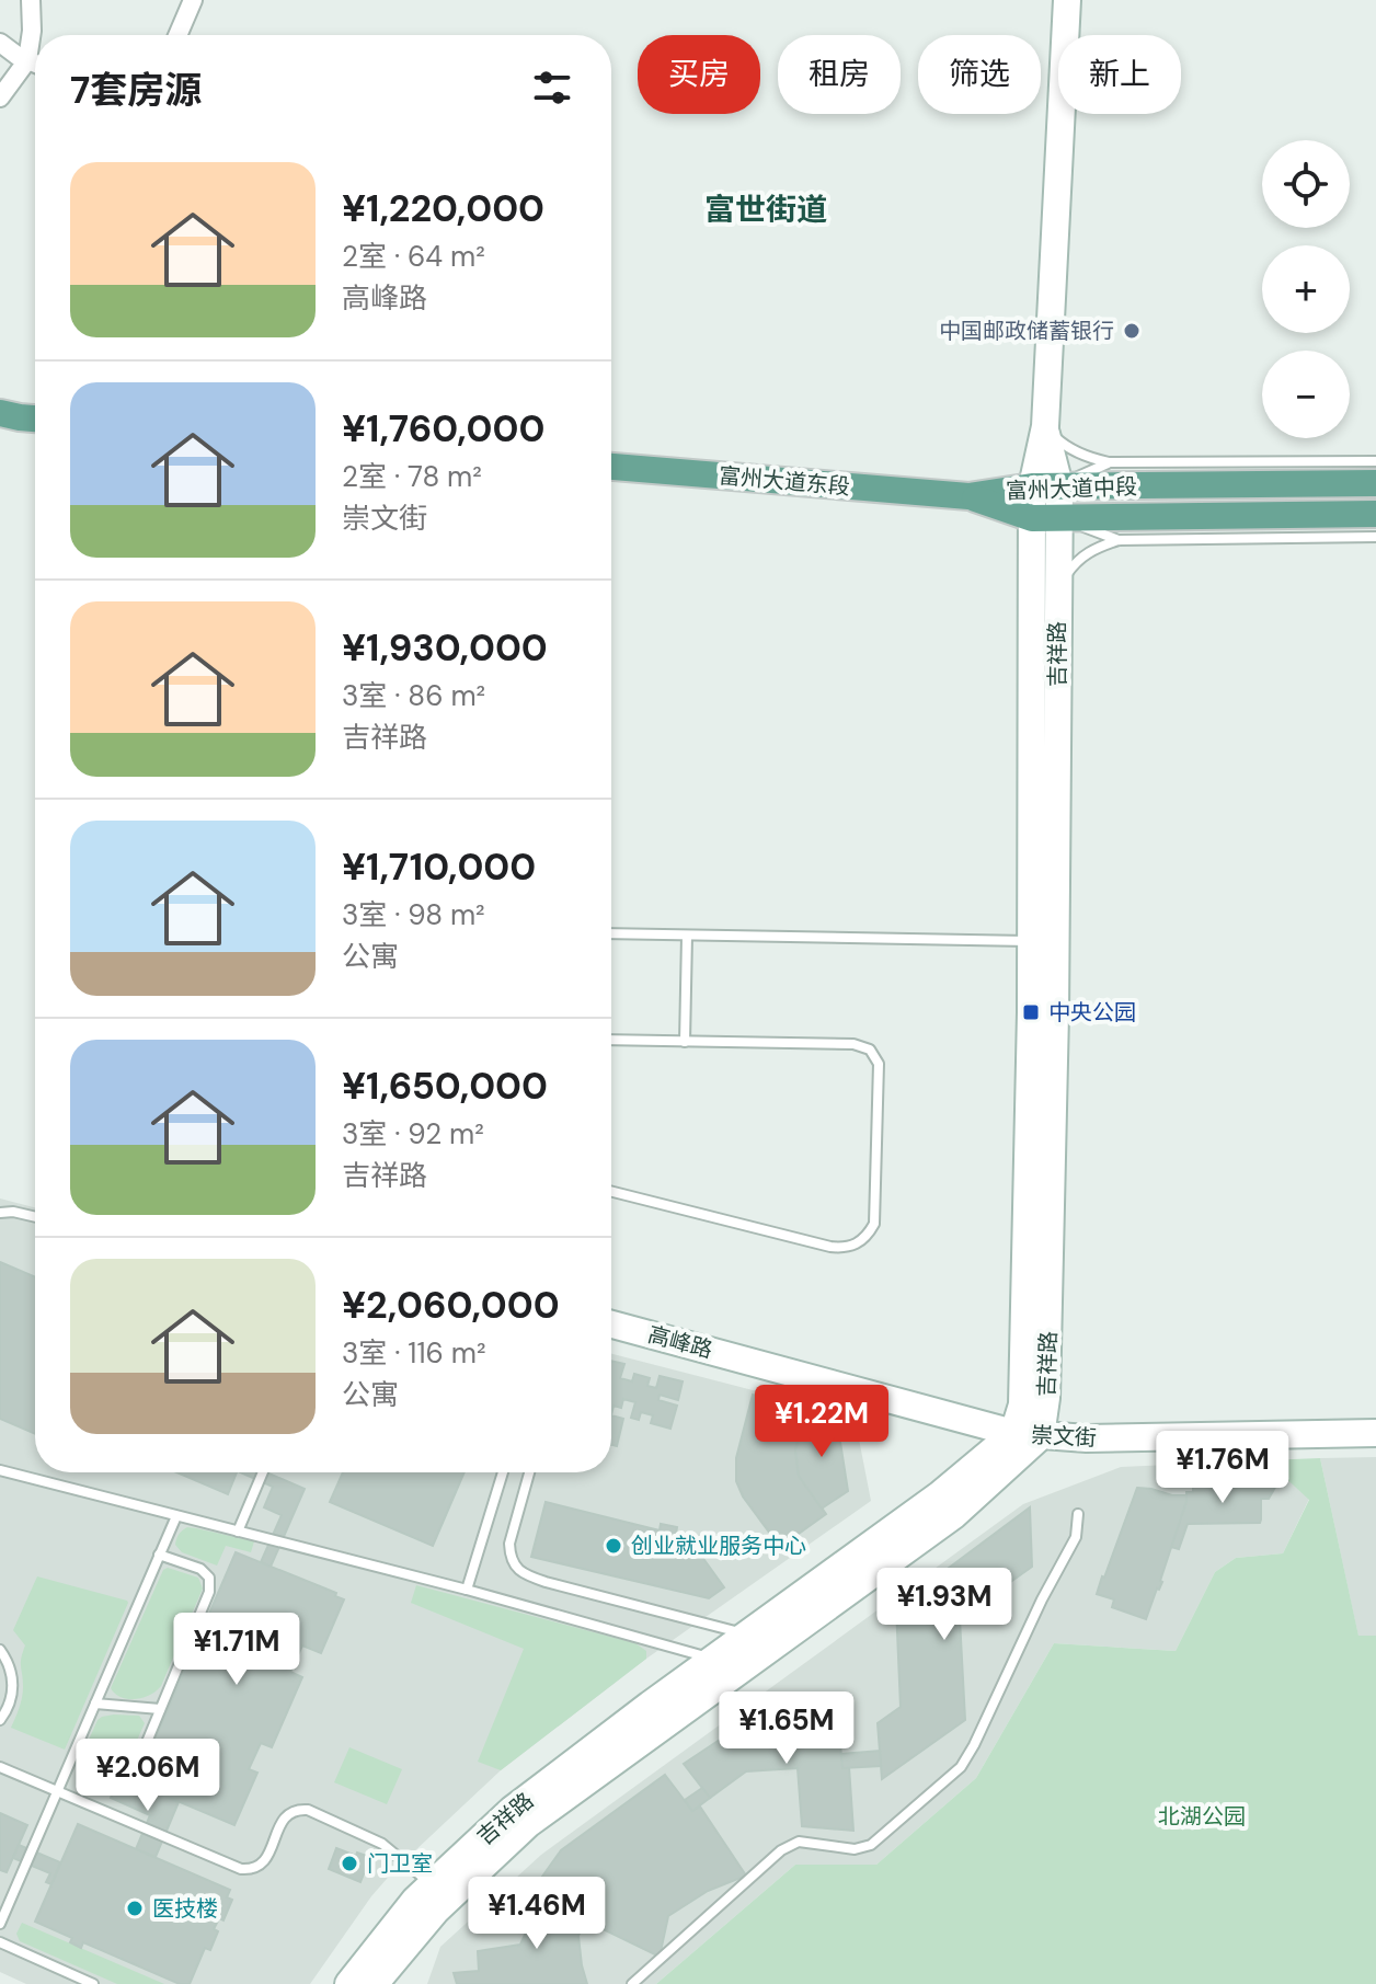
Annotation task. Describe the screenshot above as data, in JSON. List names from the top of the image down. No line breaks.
{"streets":{"main road":["富州大道东段","富州大道中段","吉祥路","高峰路","崇文街"]},"crossings":[["富州大道东段","富州大道中段"],["富州大道中段","吉祥路"],["吉祥路","高峰路"],["吉祥路","崇文街"],["高峰路","崇文街"]],"districts":["富世街道"],"parks":["北湖公园"],"places":{"other":["中国邮政储蓄银行","创业就业服务中心","门卫室","医技楼"],"transit":["中央公园"]},"page":{"chip":["买房","租房","筛选","新上"],"heading":"7套房源","map_buttons":["+","−"],"list":[{"name":"¥1,220,000","note":"2室 · 64 m² · 高峰路"},{"name":"¥1,760,000","note":"2室 · 78 m² · 崇文街"},{"name":"¥1,930,000","note":"3室 · 86 m² · 吉祥路"},{"name":"¥1,710,000","note":"3室 · 98 m² · 公寓"},{"name":"¥1,650,000","note":"3室 · 92 m² · 吉祥路"},{"name":"¥2,060,000","note":"3室 · 116 m² · 公寓"}],"price":["¥1.22M","¥1.76M","¥1.93M","¥1.71M","¥1.65M","¥2.06M","¥1.46M"]}}
